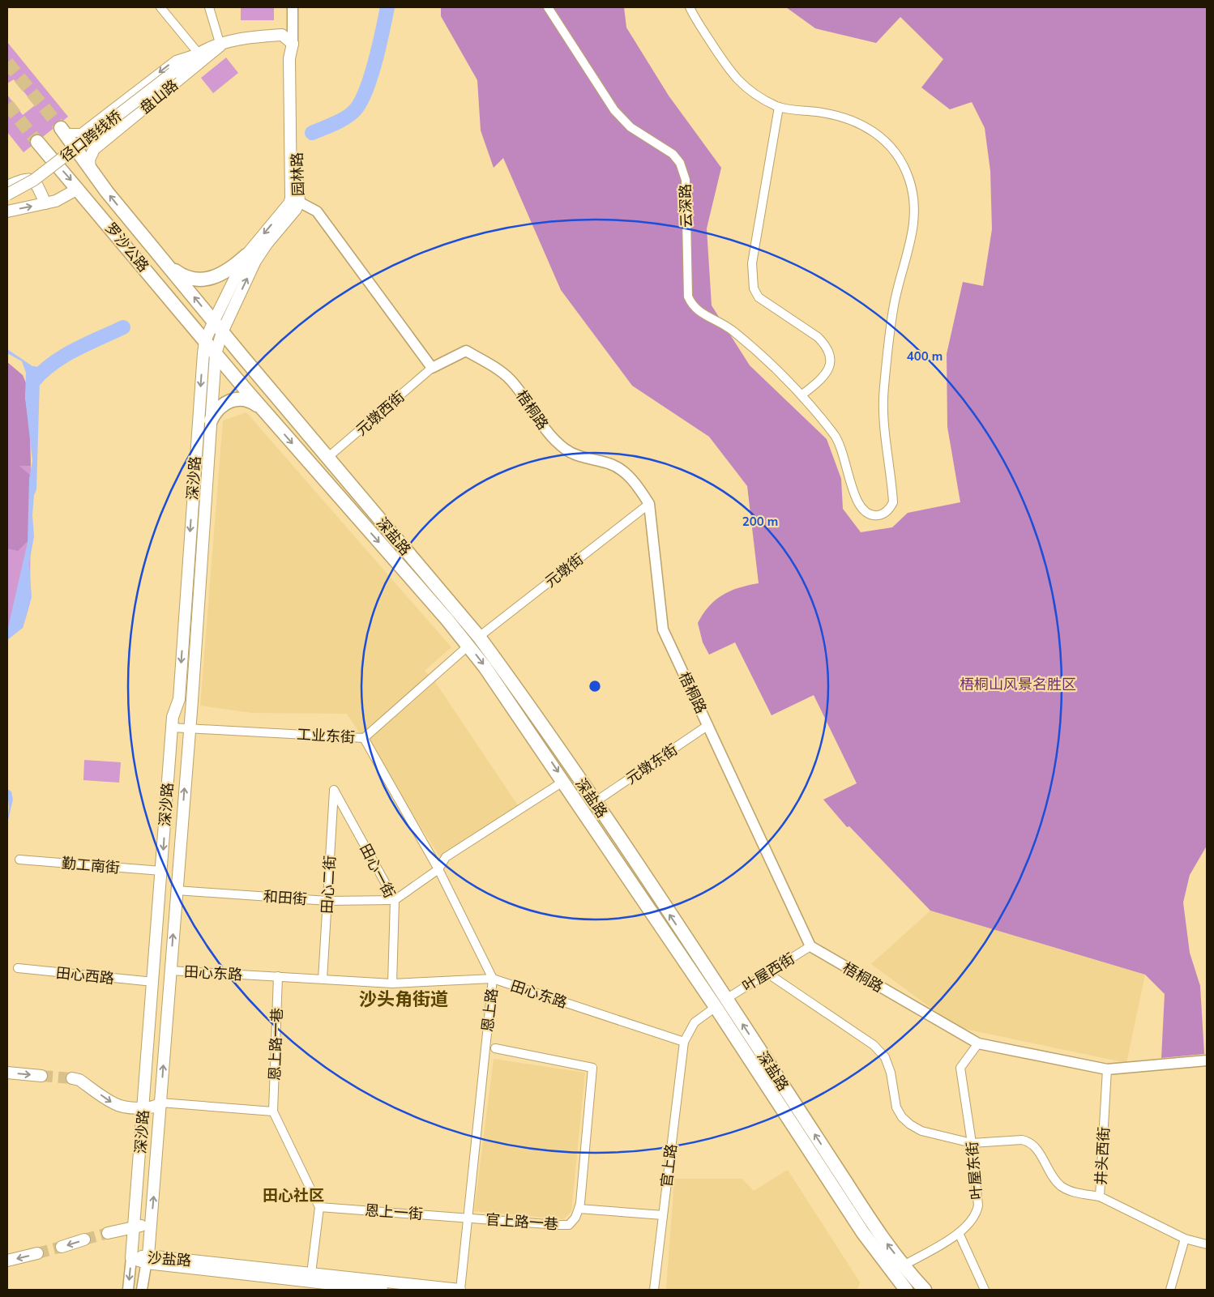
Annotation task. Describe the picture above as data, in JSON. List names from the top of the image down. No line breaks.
{"streets":{"main road":["盘山路","径口跨线桥","园林路","罗沙公路","深沙路","深盐路","沙盐路"],"street":["云深路","梧桐路","元墩西街","元墩街","工业东街","元墩东街","勤工南街","田心一街","田心二街","和田街","叶屋西街","田心东路","田心西路","恩上路","恩上路一巷","井头西街","官上路","叶屋东街","恩上一街","官上路一巷"]},"crossings":[["盘山路","径口跨线桥"],["盘山路","园林路"],["盘山路","罗沙公路"],["园林路","罗沙公路"],["园林路","深沙路"],["园林路","深盐路"],["罗沙公路","深沙路"],["罗沙公路","深盐路"],["梧桐路","元墩西街"],["梧桐路","元墩街"],["梧桐路","元墩东街"],["梧桐路","叶屋西街"],["梧桐路","井头西街"],["梧桐路","叶屋东街"],["元墩西街","深盐路"],["深沙路","深盐路"],["深沙路","工业东街"],["深沙路","勤工南街"],["深沙路","和田街"],["深沙路","田心东路"],["深沙路","田心西路"],["深沙路","沙盐路"],["深盐路","元墩街"],["深盐路","工业东街"],["深盐路","元墩东街"],["深盐路","叶屋西街"],["深盐路","叶屋东街"],["元墩街","工业东街"],["工业东街","恩上路"],["田心一街","田心二街"],["田心一街","和田街"],["田心一街","田心东路"],["田心二街","和田街"],["田心二街","田心东路"],["田心东路","恩上路"],["田心东路","恩上路一巷"],["田心东路","官上路"],["恩上路","恩上一街"],["恩上路","官上路一巷"],["恩上路","沙盐路"],["恩上路一巷","恩上一街"],["官上路","官上路一巷"],["恩上一街","官上路一巷"]],"districts":["沙头角街道","田心社区"],"parks":["梧桐山风景名胜区"],"rings":["400 m","200 m"]}
